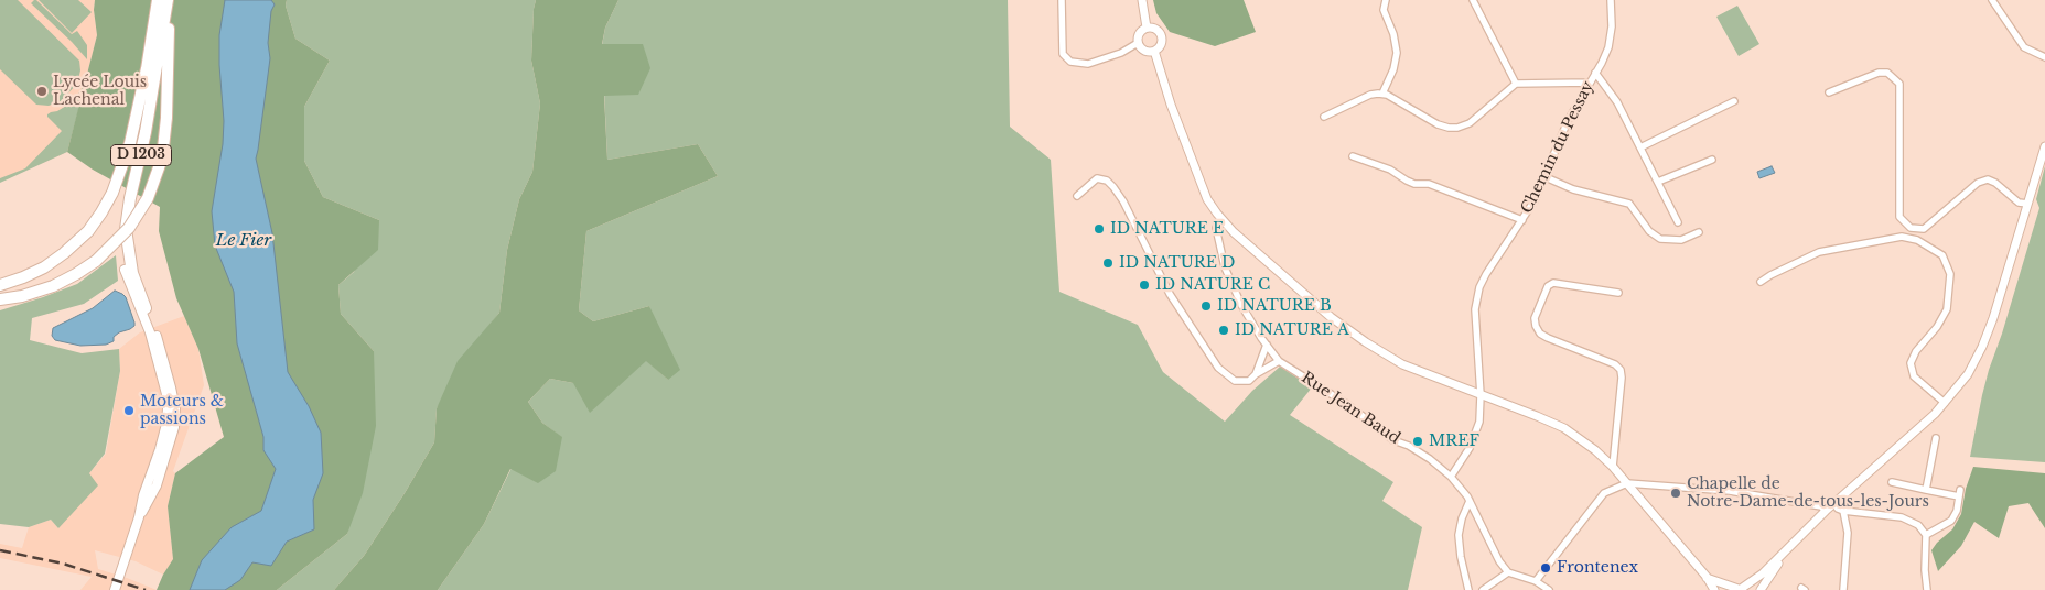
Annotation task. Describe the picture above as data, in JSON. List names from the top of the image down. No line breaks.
{"streets":{"highway":["D 1203"],"street":["Chemin du Pessay","Rue Jean Baud"]},"crossings":[["Chemin du Pessay","Rue Jean Baud"]],"water":["Le Fier"],"places":["Lycée Louis Lachenal","ID NATURE E","ID NATURE D","ID NATURE C","ID NATURE B","ID NATURE A","Moteurs & passions","MREF","Chapelle de Notre-Dame-de-tous-les-Jours","Frontenex"]}
